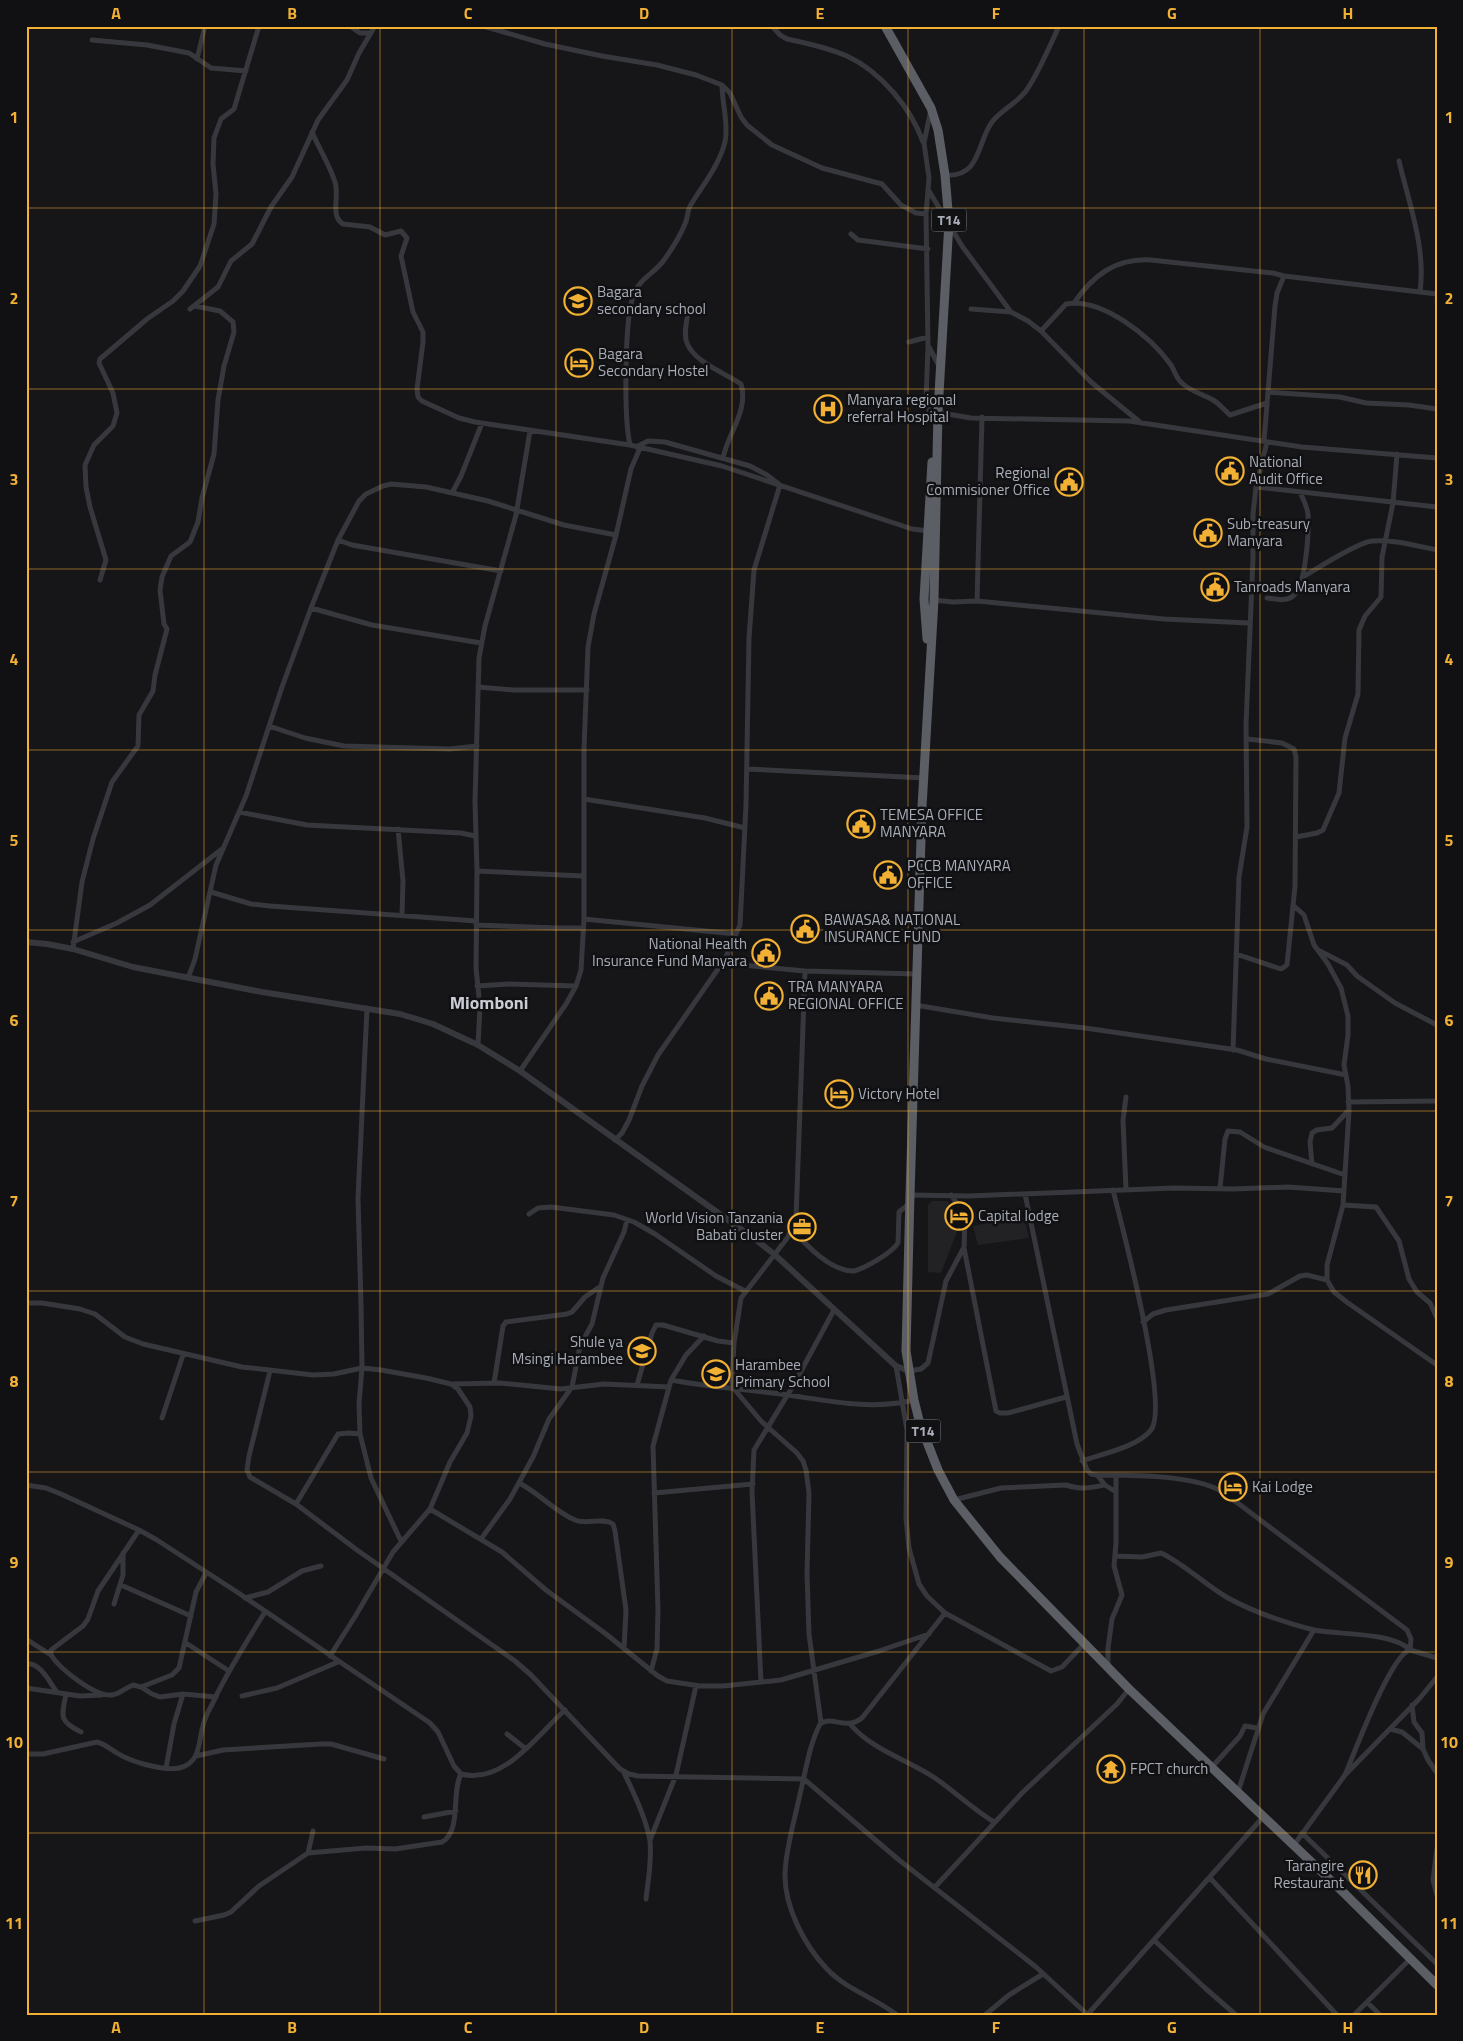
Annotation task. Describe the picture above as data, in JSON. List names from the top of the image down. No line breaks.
{"streets":{"highway":["T14"]},"districts":["Miomboni"],"places":{"school or university":["Bagara secondary school","Shule ya Msingi Harambee","Harambee Primary School"],"hotel":["Bagara Secondary Hostel","Victory Hotel","Capital lodge","Kai Lodge"],"hospital":["Manyara regional referral Hospital"],"public building":["National Audit Office","Regional Commisioner Office","Sub-treasury Manyara","Tanroads Manyara","TEMESA OFFICE MANYARA","PCCB MANYARA OFFICE","BAWASA& NATIONAL INSURANCE FUND","National Health Insurance Fund Manyara","TRA MANYARA REGIONAL OFFICE"],"office":["World Vision Tanzania Babati cluster"],"temple":["FPCT church"],"restaurant":["Tarangire Restaurant"]},"grid":{"columns":["A","B","C","D","E","F","G","H"],"rows":["1","2","3","4","5","6","7","8","9","10","11"]}}
